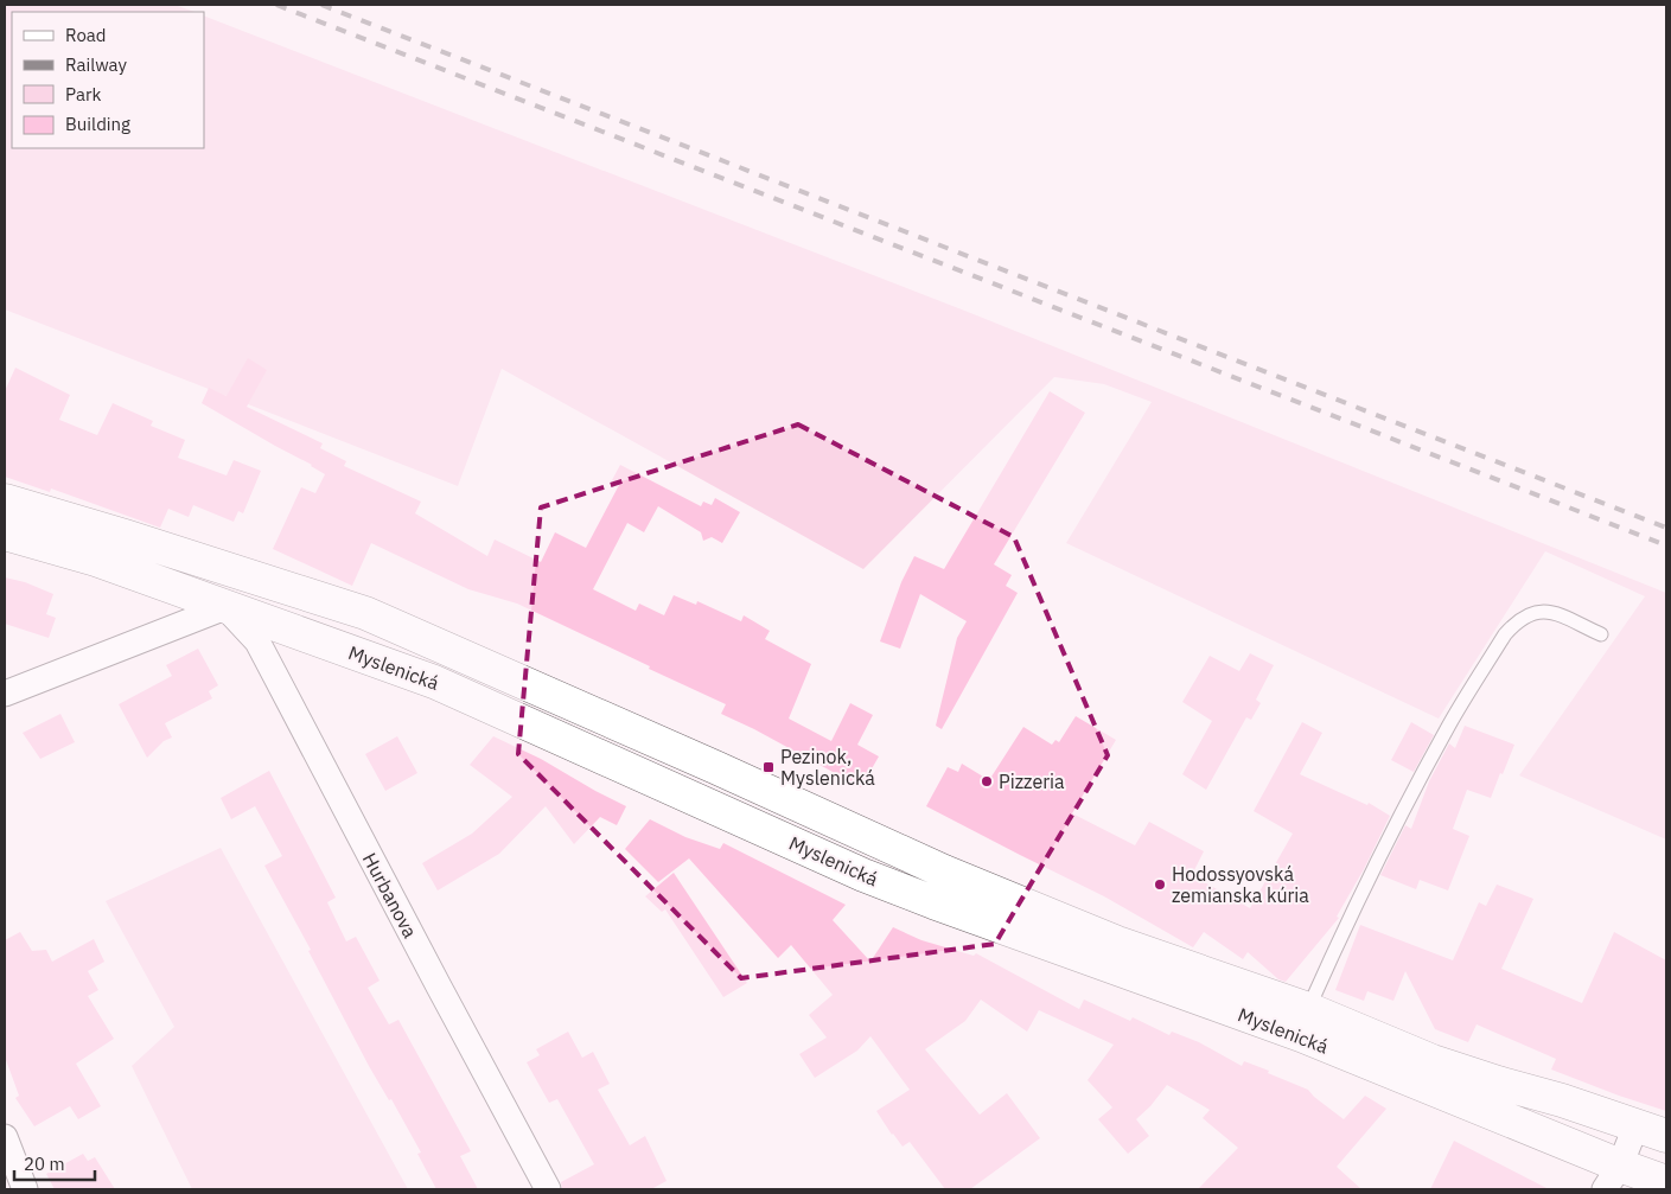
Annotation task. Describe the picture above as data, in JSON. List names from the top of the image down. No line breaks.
{"streets":{"main road":["Myslenická"],"street":["Hurbanova"]},"crossings":[["Myslenická","Hurbanova"]],"places":{"transit":["Pezinok, Myslenická"],"other":["Pizzeria","Hodossyovská zemianska kúria"]},"legend":["Road","Railway","Park","Building"],"scale_bar":"20 m"}
